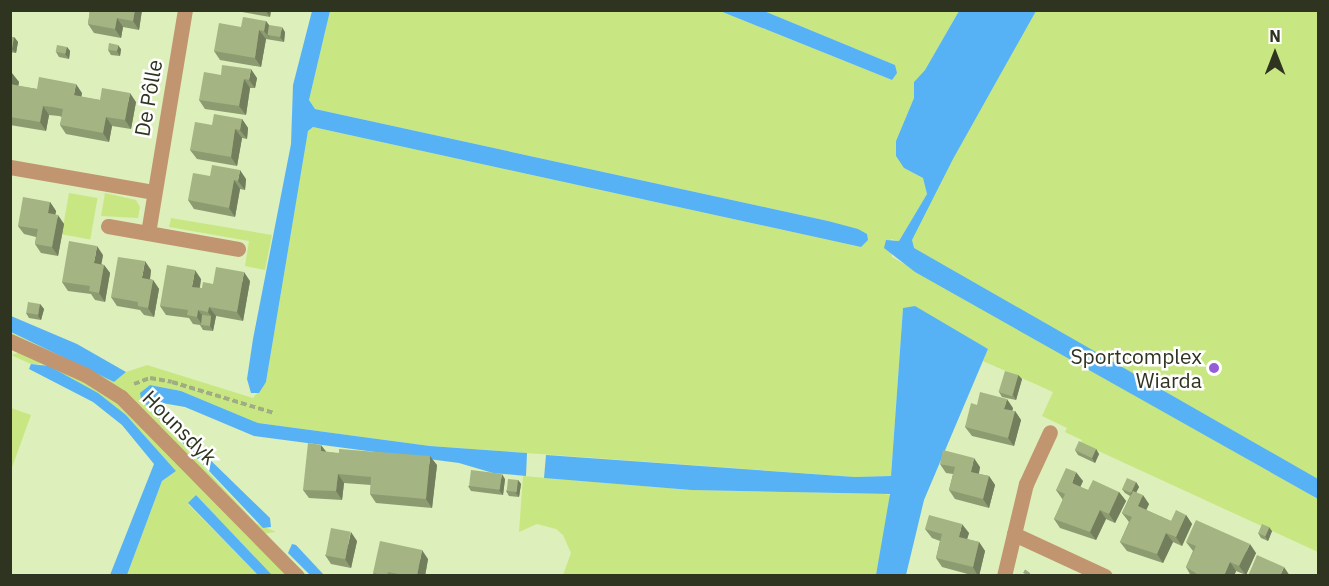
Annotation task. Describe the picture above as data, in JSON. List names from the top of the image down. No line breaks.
{"streets":{"street":["De Pôlle","Hounsdyk"]},"places":["Sportcomplex Wiarda"],"north":"top"}
